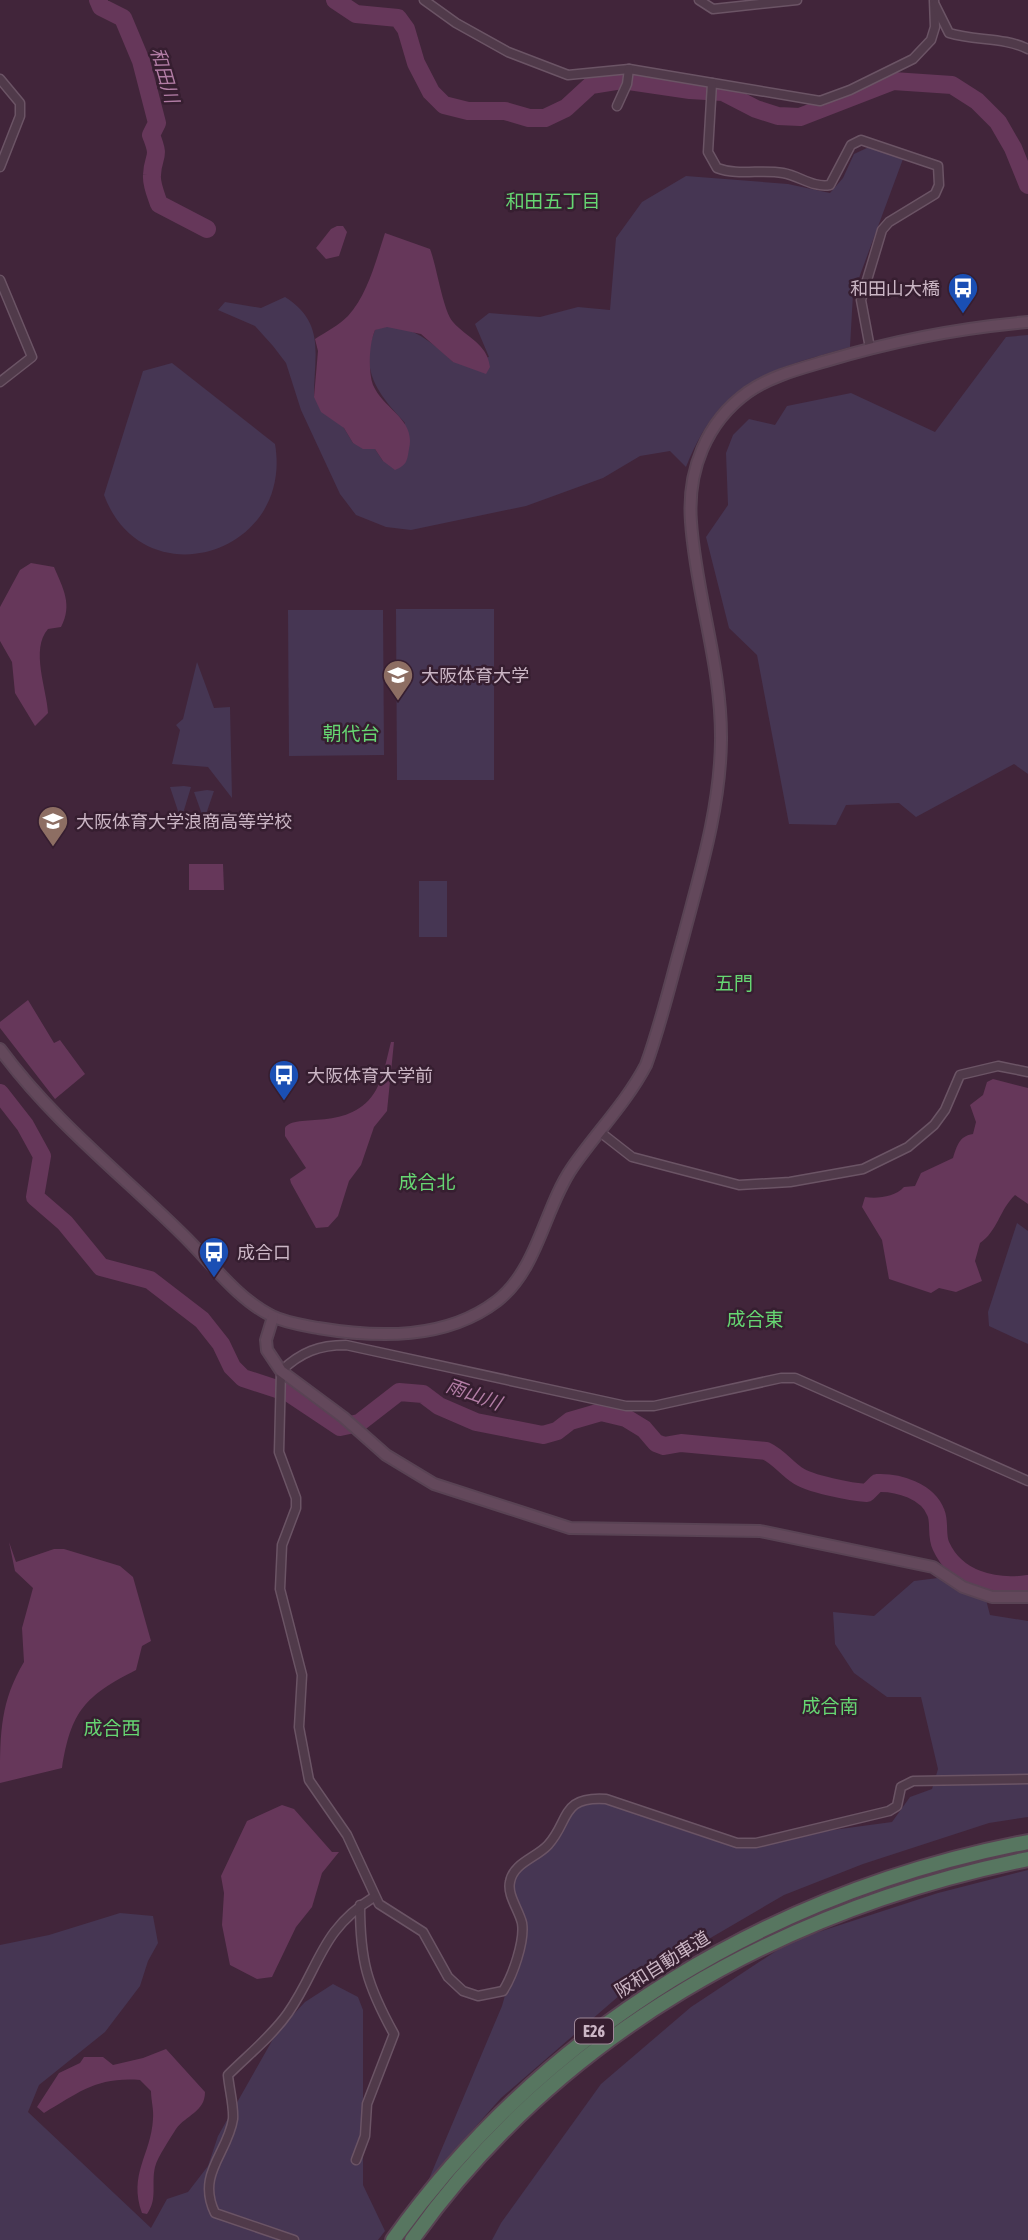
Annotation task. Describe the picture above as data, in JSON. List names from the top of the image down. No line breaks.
{"streets":{"highway":["阪和自動車道","E26"]},"districts":["和田五丁目","朝代台","五門","成合北","成合東","成合南","成合西"],"water":["和田川","雨山川"],"places":{"bus stop":["和田山大橋","大阪体育大学前","成合口"],"school or university":["大阪体育大学","大阪体育大学浪商高等学校"]}}
